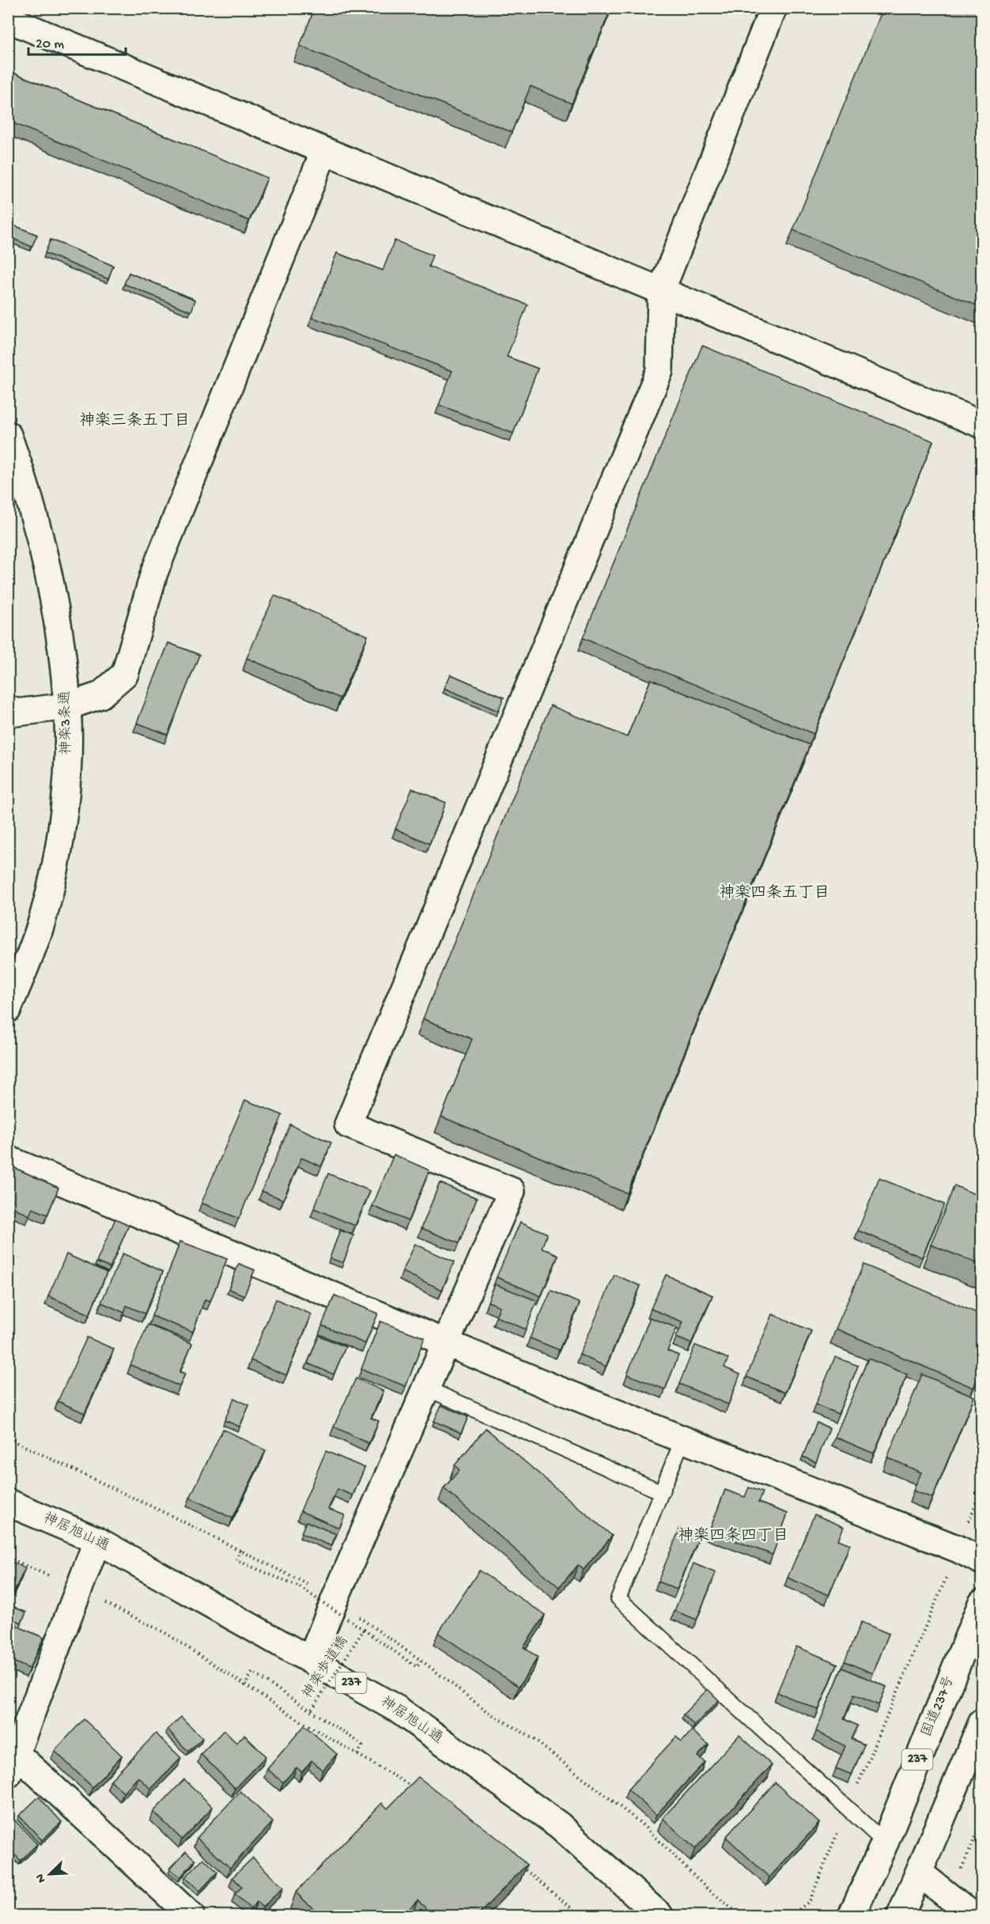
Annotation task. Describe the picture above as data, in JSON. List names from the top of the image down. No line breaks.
{"streets":{"main road":["神楽3条通","神居旭山通","237","国道237号"],"path":["神楽歩道橋"]},"districts":["神楽三条五丁目","神楽四条五丁目","神楽四条四丁目"],"scale_bar":"20 m","north":"bottom left"}
